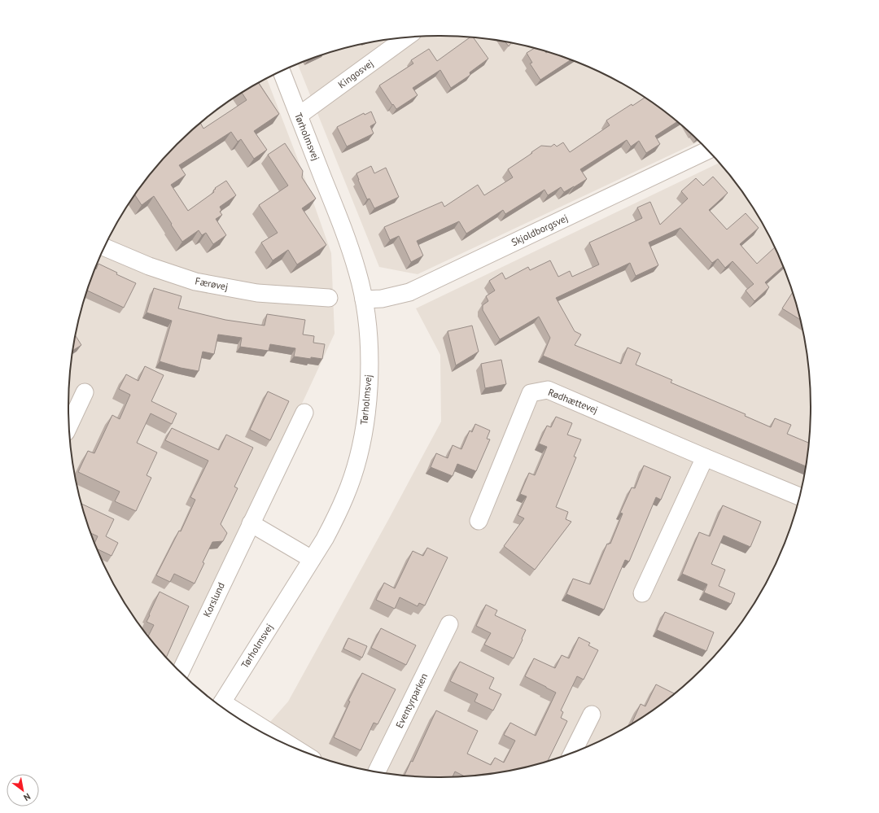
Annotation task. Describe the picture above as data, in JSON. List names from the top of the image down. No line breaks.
{"streets":{"street":["Kingosvej","Tørholmsvej","Skjoldborgsvej","Færøvej","Rødhættevej","Korslund","Eventyrparken"]},"crossings":[["Kingosvej","Tørholmsvej"],["Tørholmsvej","Skjoldborgsvej"]],"north":"bottom right"}
